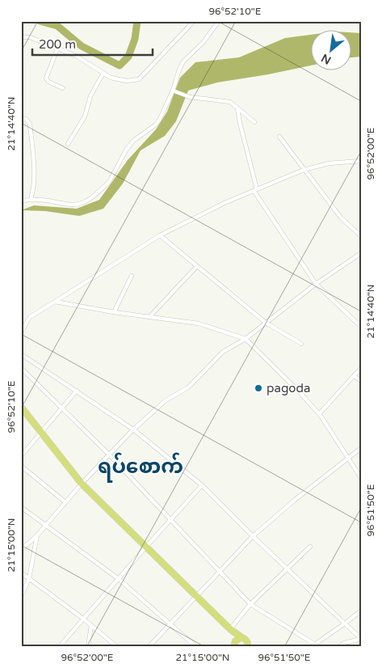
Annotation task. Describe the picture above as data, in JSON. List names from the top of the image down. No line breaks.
{"districts":["ရပ်စောက်"],"places":["pagoda"],"scale_bar":"200 m","north":"bottom left","coordinates":["96°52'10\"E","21°14'40\"N","96°52'00\"E","96°51'50\"E","21°15'00\"N"]}
